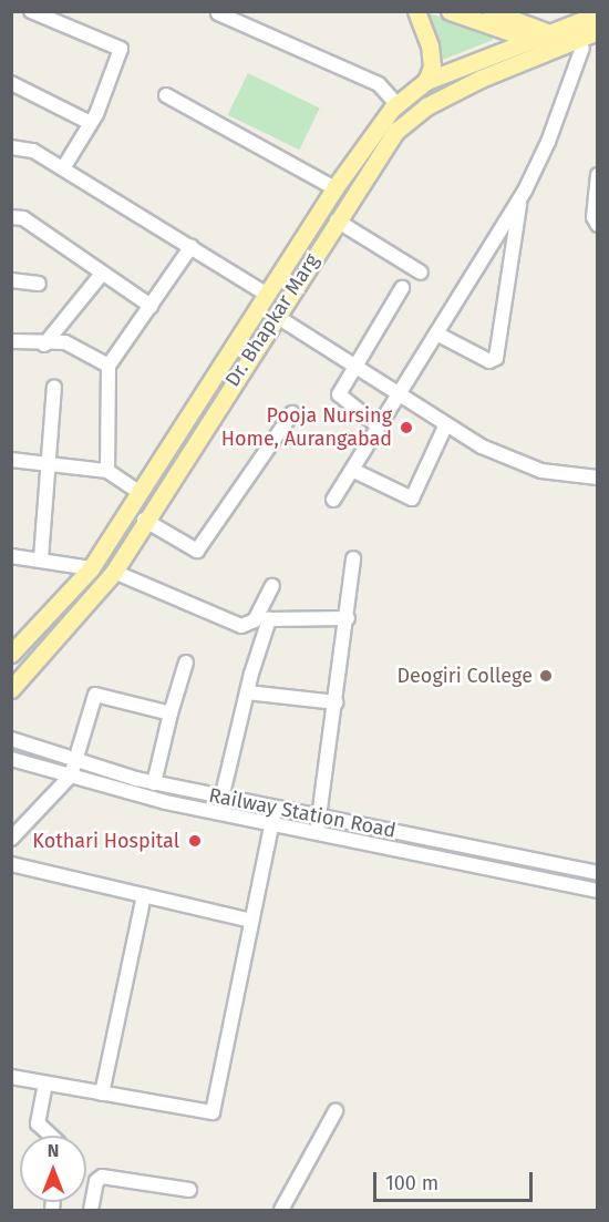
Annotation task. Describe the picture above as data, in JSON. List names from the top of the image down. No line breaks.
{"streets":{"main road":["Dr. Bhapkar Marg"],"street":["Railway Station Road"]},"places":["Pooja Nursing Home, Aurangabad","Deogiri College","Kothari Hospital"],"scale_bar":"100 m","north":"top"}
